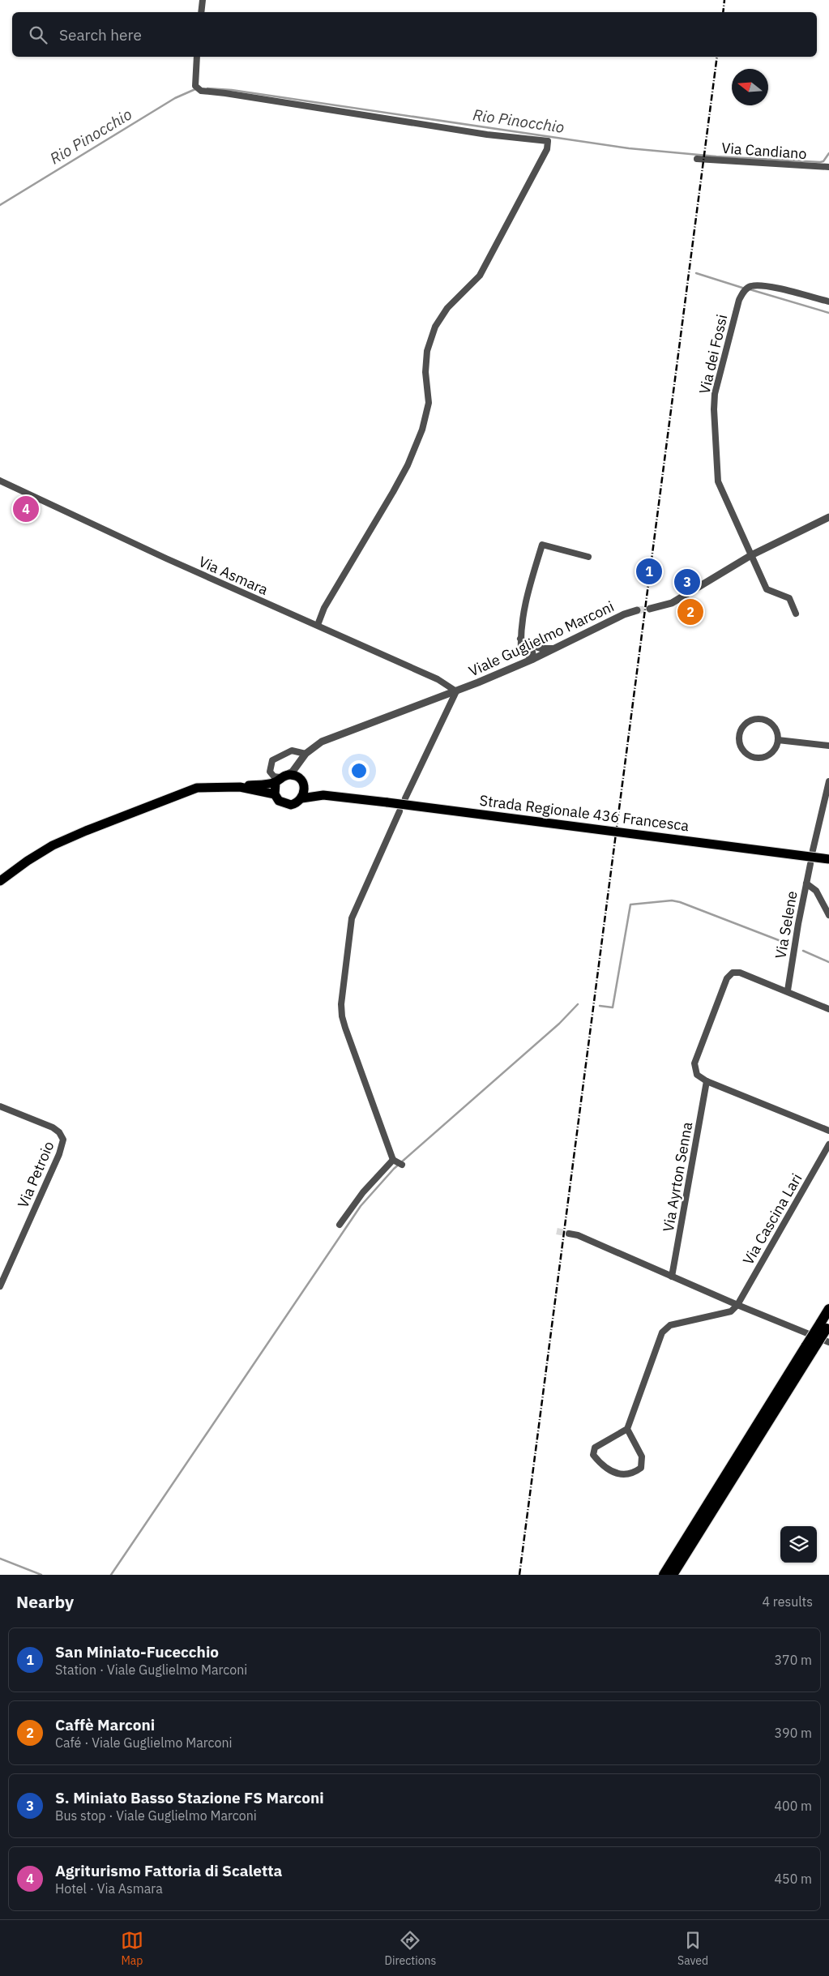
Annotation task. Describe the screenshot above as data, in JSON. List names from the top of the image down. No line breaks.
{"streets":{"main road":["Strada Regionale 436 Francesca"],"street":["Via Candiano","Via dei Fossi","Via Asmara","Viale Guglielmo Marconi","Via Selene","Via Petroio","Via Ayrton Senna","Via Cascina Lari"]},"crossings":[["Via Asmara","Viale Guglielmo Marconi"],["Viale Guglielmo Marconi","Strada Regionale 436 Francesca"]],"water":["Rio Pinocchio"],"north":"left","page":{"search":"Search here","pins":["4","1","3","2"],"heading":["Nearby","4 results"],"list":[{"mark":"1","name":"San Miniato-Fucecchio","note":"Station · Viale Guglielmo Marconi","value":"370 m"},{"mark":"2","name":"Caffè Marconi","note":"Café · Viale Guglielmo Marconi","value":"390 m"},{"mark":"3","name":"S. Miniato Basso Stazione FS Marconi","note":"Bus stop · Viale Guglielmo Marconi","value":"400 m"},{"mark":"4","name":"Agriturismo Fattoria di Scaletta","note":"Hotel · Via Asmara","value":"450 m"}],"nav":["Map","Directions","Saved"]}}
